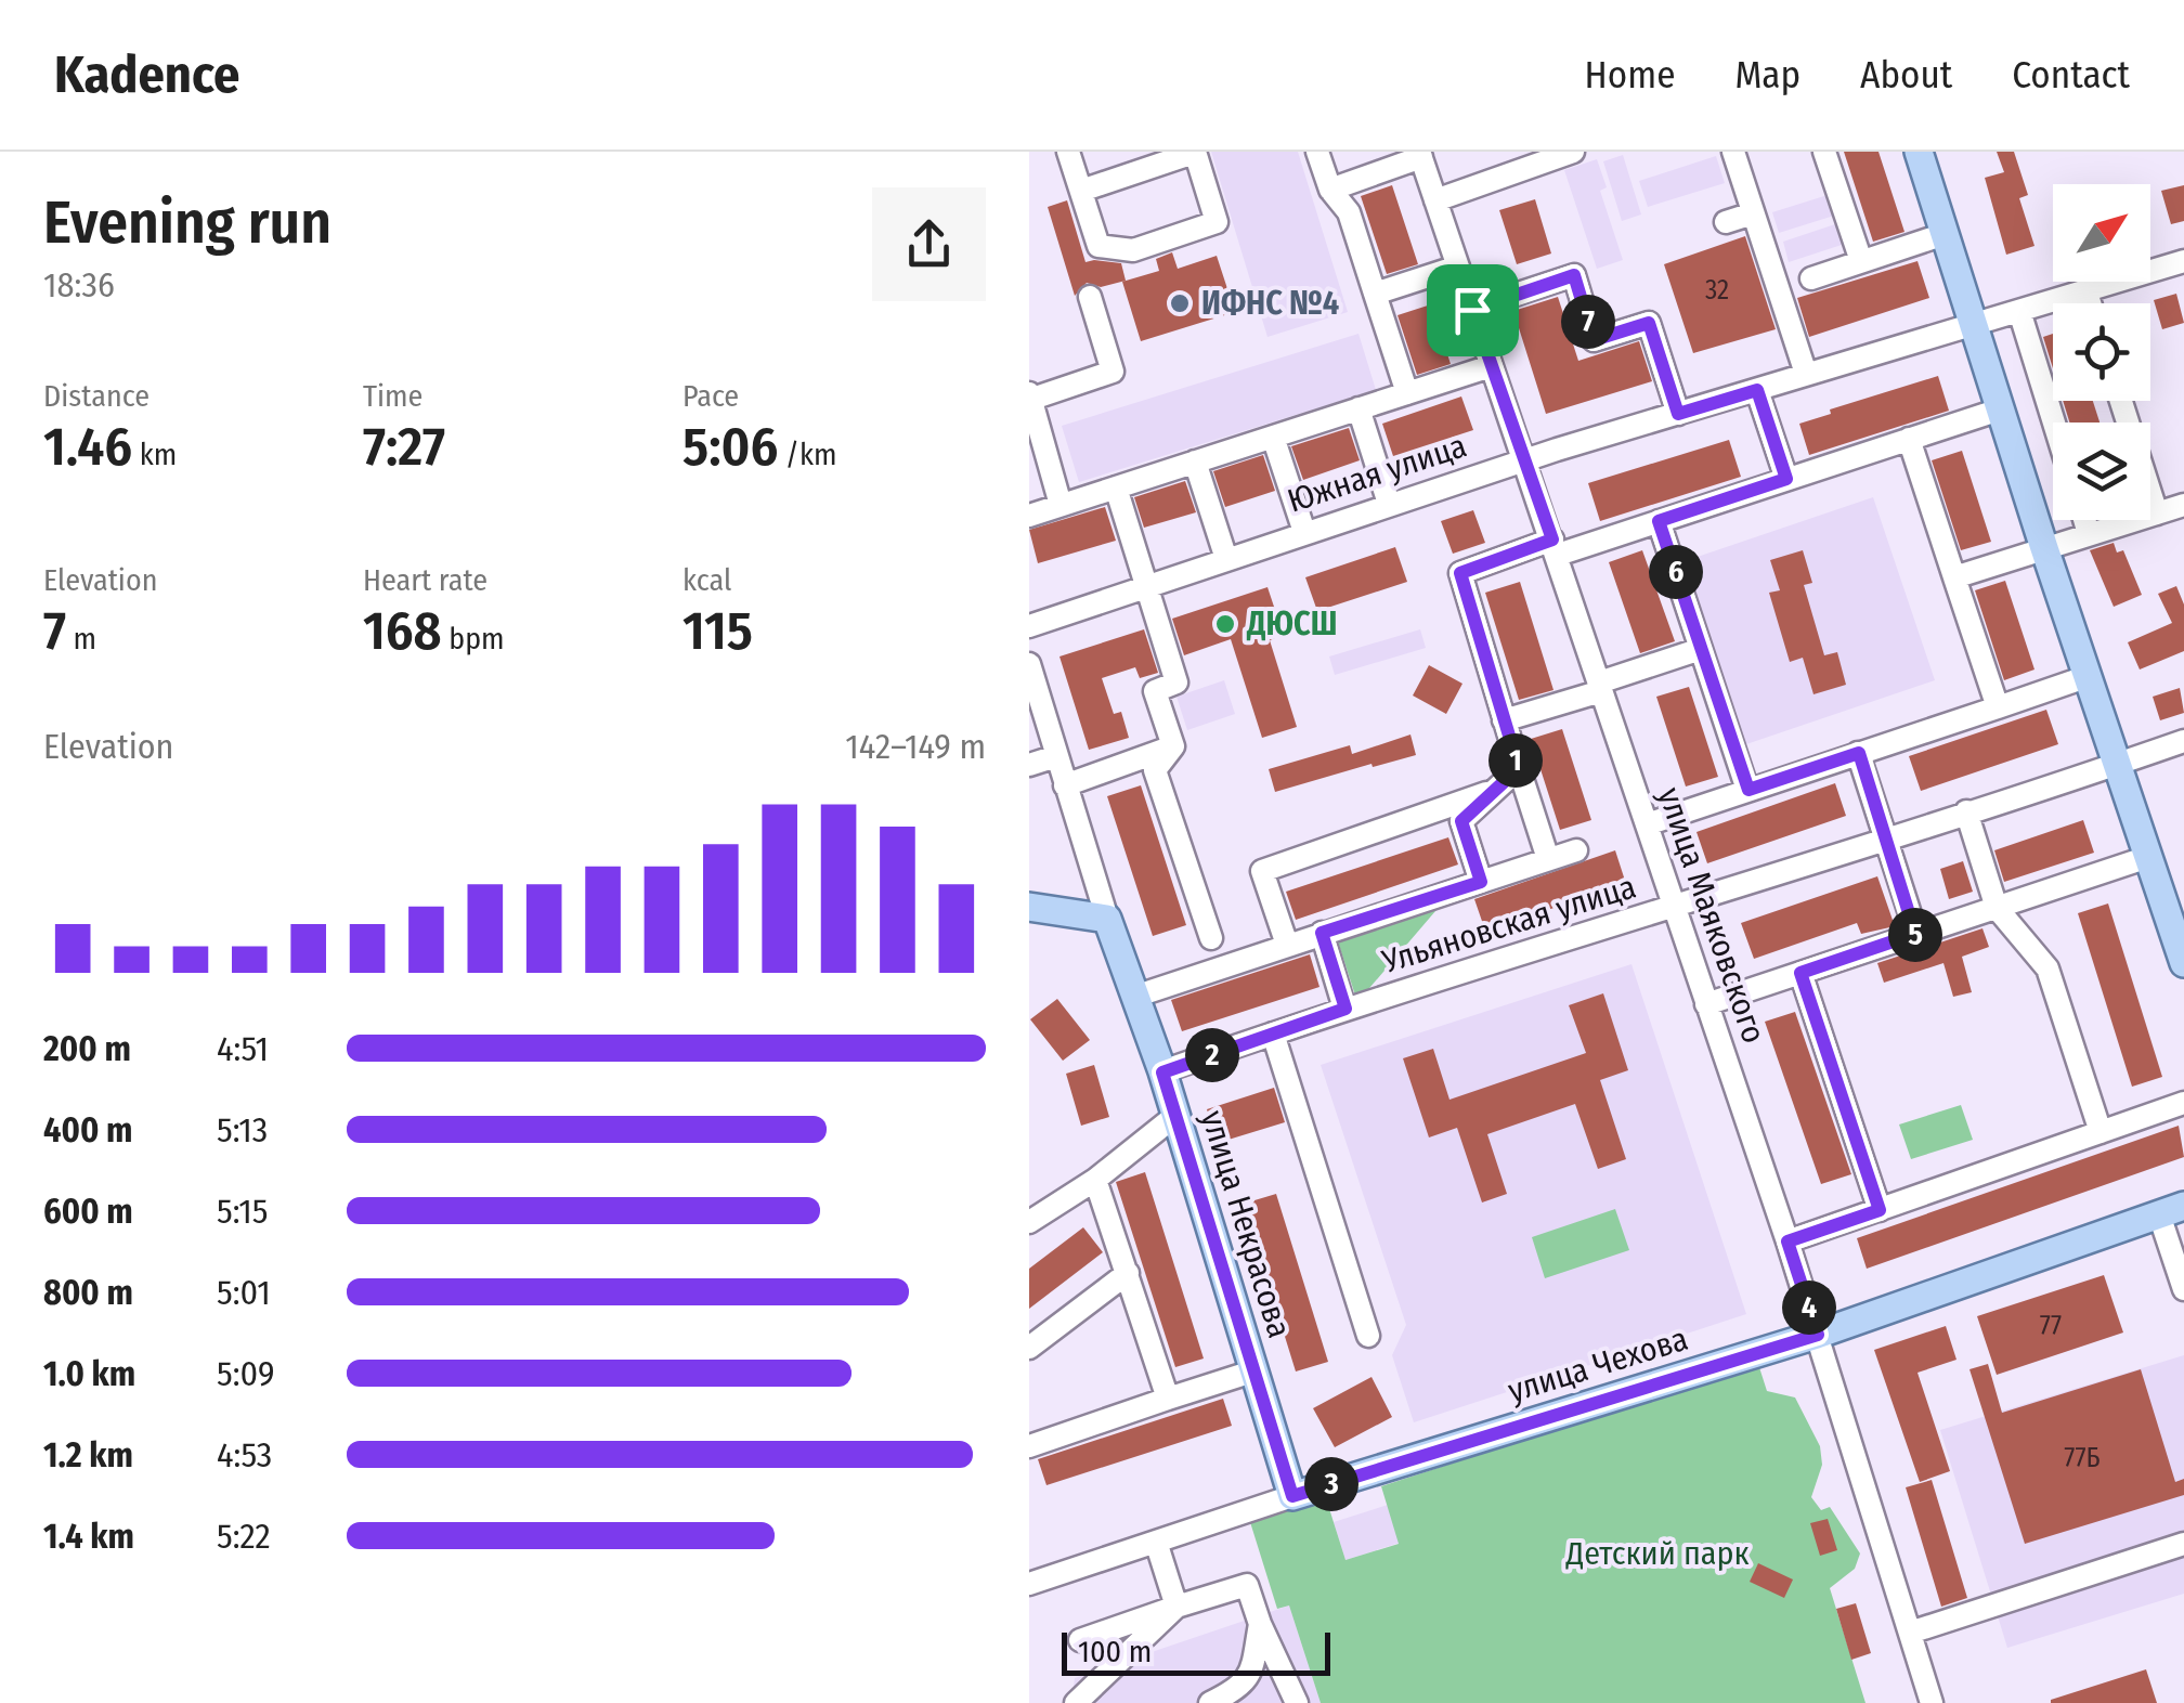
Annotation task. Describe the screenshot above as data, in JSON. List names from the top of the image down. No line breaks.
{"streets":{"main road":["улица Некрасова","улица Чехова"],"street":["Южная улица","улица Маяковского","Ульяновская улица"]},"crossings":[["Южная улица","улица Маяковского"],["улица Маяковского","Ульяновская улица"],["улица Маяковского","улица Чехова"],["Ульяновская улица","улица Некрасова"],["улица Некрасова","улица Чехова"]],"parks":["Детский парк"],"places":["ИФНС №4","ДЮСШ"],"house_numbers":["32","77","77Б"],"scale_bar":"100 m","north":"top right","page":{"header":"Kadence","nav":["Home","Map","About","Contact"],"heading":["Evening run","18:36"],"pins":["7","6","1","5","2","4","3"],"stats":[["Distance","1.46 km"],["Time","7:27"],["Pace","5:06 /km"],["Elevation","7 m"],["Heart rate","168 bpm"],["kcal","115"]],"chart":["Elevation","142–149 m"],"list":[{"name":"200 m","note":"4:51"},{"name":"400 m","note":"5:13"},{"name":"600 m","note":"5:15"},{"name":"800 m","note":"5:01"},{"name":"1.0 km","note":"5:09"},{"name":"1.2 km","note":"4:53"},{"name":"1.4 km","note":"5:22"}],"scale":"100 m"}}
